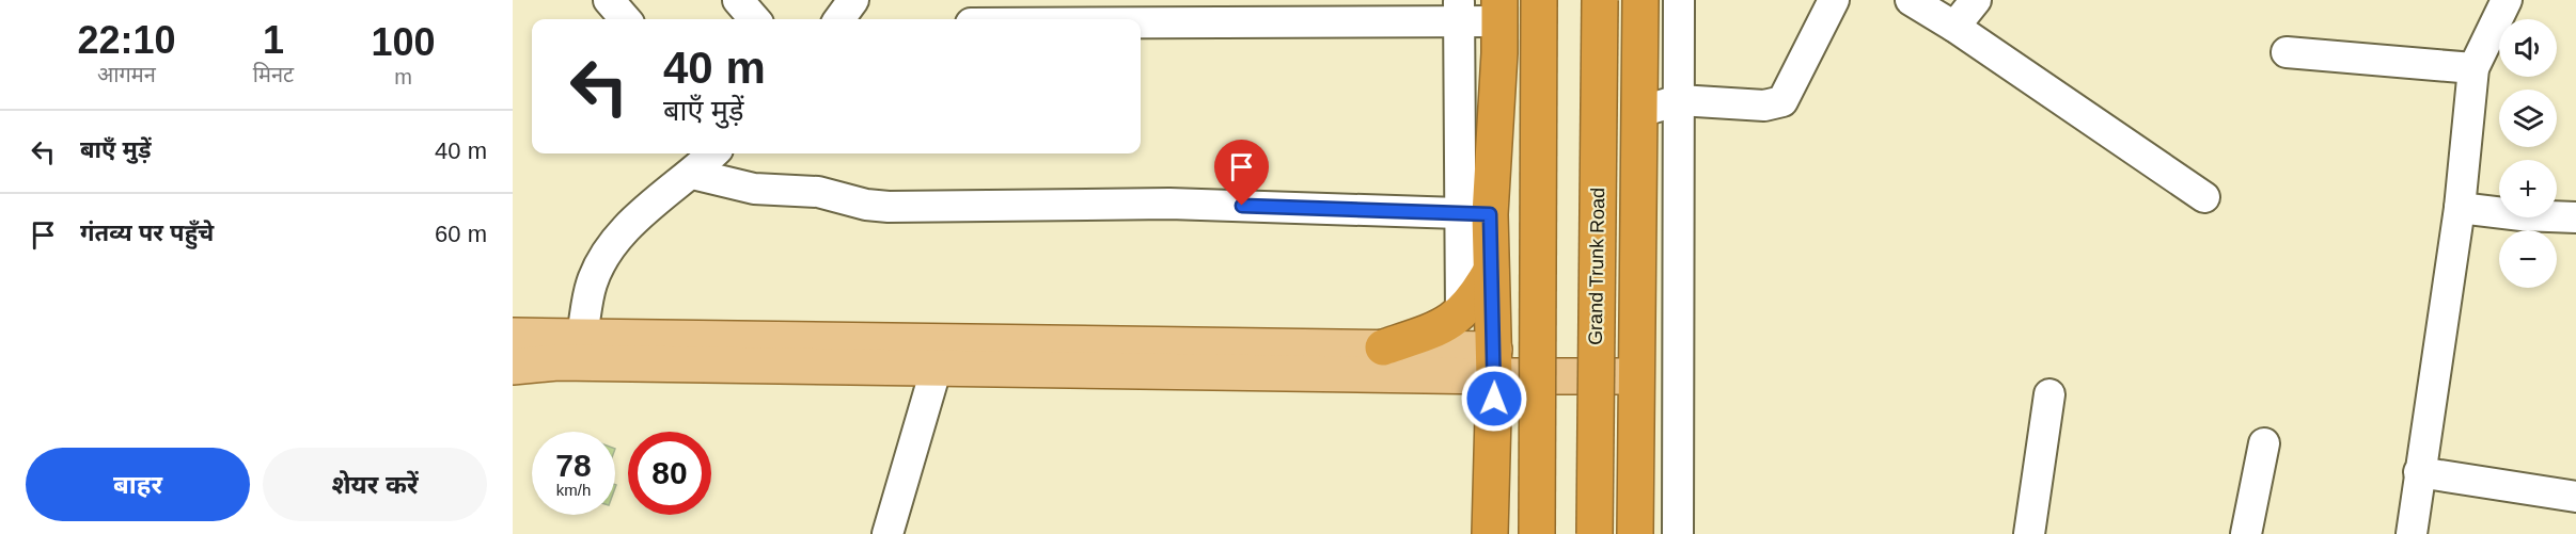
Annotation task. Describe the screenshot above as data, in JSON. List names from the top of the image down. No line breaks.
{"streets":{"highway":["Grand Trunk Road"]},"page":{"eta":["22:10","आगमन","1","मिनट","100","m"],"map_buttons":["+","−"],"turn":["40 m","बाएँ मुड़ें"],"list":[{"name":"बाएँ मुड़ें","value":"40 m"},{"name":"गंतव्य पर पहुँचे","value":"60 m"}],"speed":"78 km/h","limit":"80","buttons":["बाहर","शेयर करें"]}}
